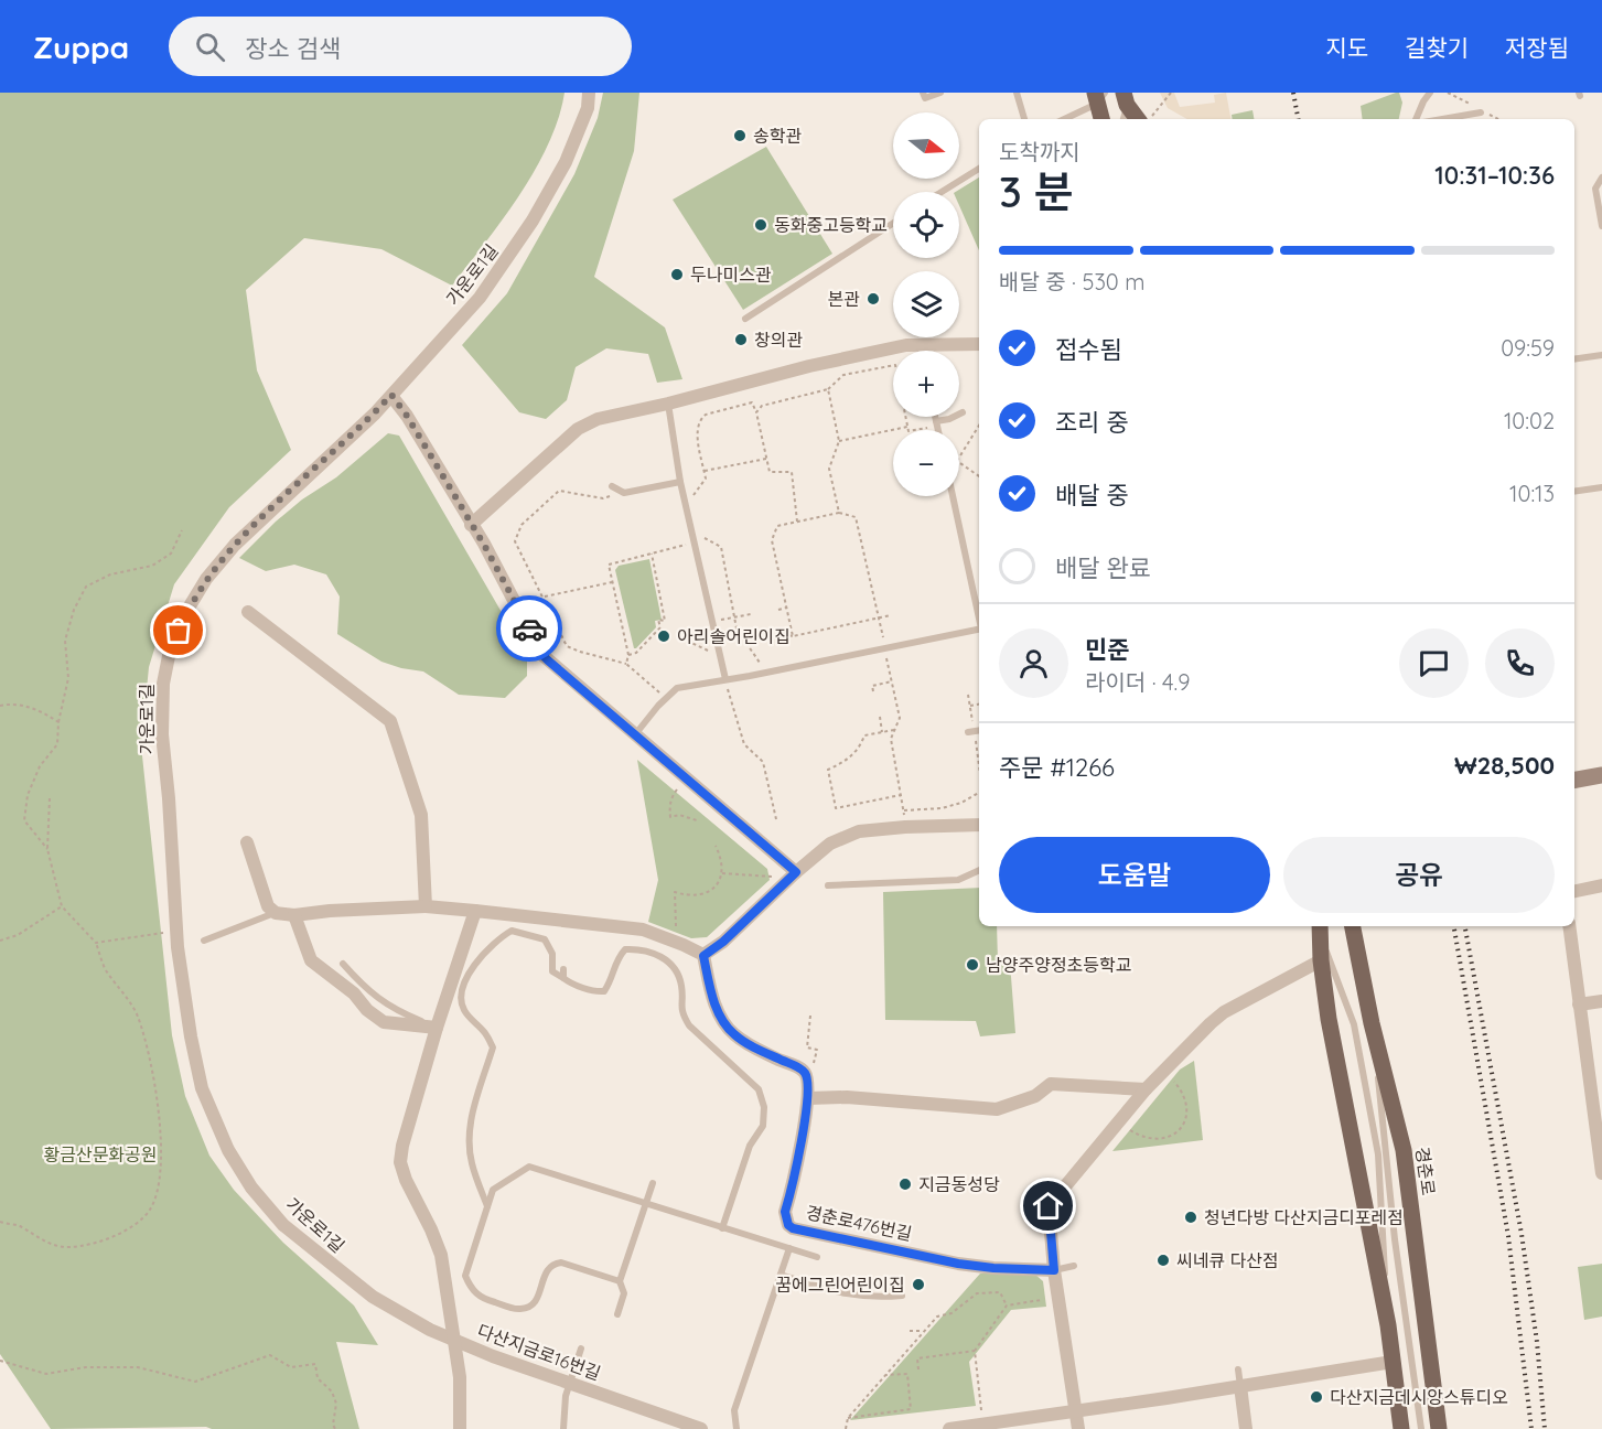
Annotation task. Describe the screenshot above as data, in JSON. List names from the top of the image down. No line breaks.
{"streets":{"main road":["경춘로"],"street":["가운로1길","경춘로476번길","다산지금로16번길"]},"crossings":[["가운로1길","다산지금로16번길"]],"parks":["황금산문화공원"],"places":["송학관","동화중고등학교","두나미스관","본관","창의관","아리솔어린이집","남양주양정초등학교","지금동성당","청년다방 다산지금디포레점","씨네큐 다산점","꿈에그린어린이집","다산지금데시앙스튜디오"],"north":"right","page":{"header":"Zuppa","search":"장소 검색","nav":["지도","길찾기","저장됨"],"map_buttons":["+","−"],"heading":["3 분","도착까지","10:31–10:36"],"panel":["민준","라이더 · 4.9","주문 #1266","₩28,500"],"bar":"배달 중 · 530 m","list":[["접수됨","09:59"],["조리 중","10:02"],["배달 중","10:13"],"배달 완료"],"buttons":["도움말","공유"]}}
